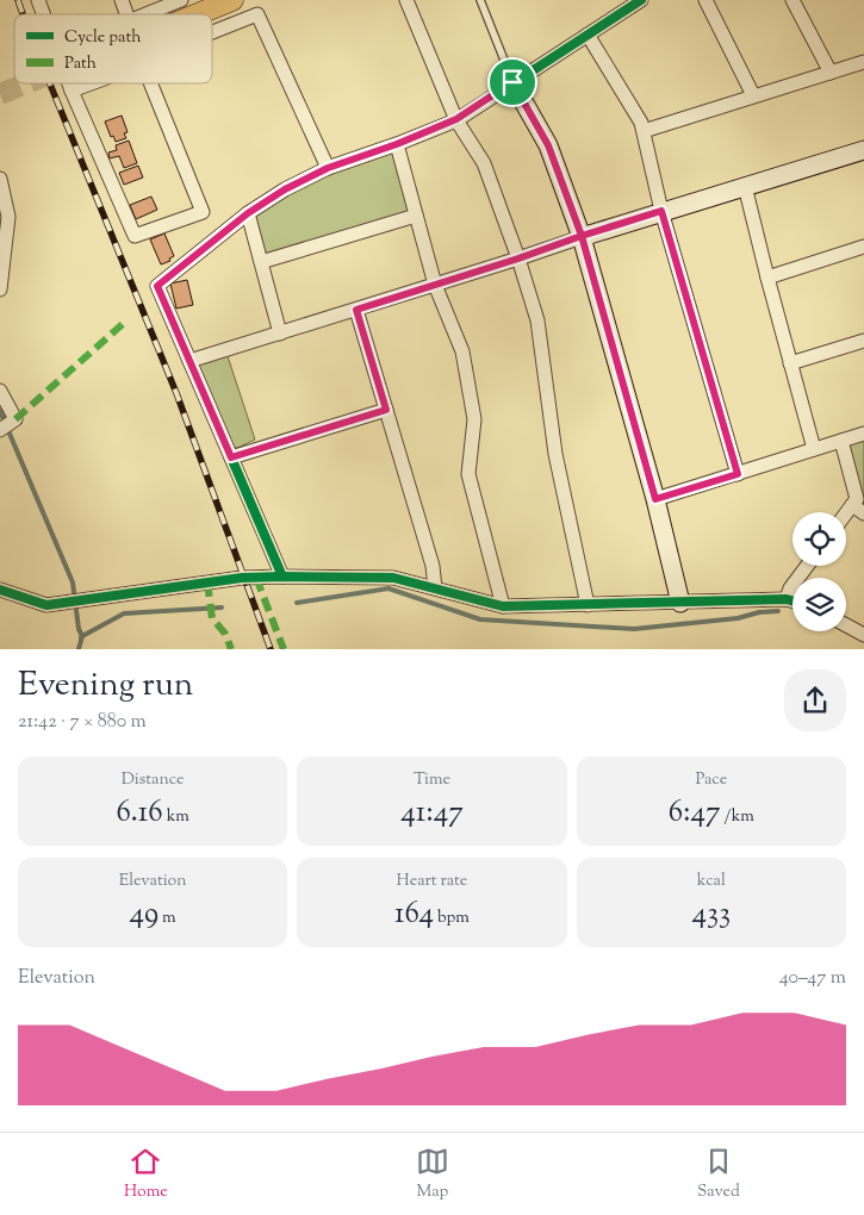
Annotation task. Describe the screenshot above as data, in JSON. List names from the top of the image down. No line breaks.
{"legend":["Cycle path","Path"],"page":{"heading":["Evening run","21:42 · 7 × 880 m"],"stats":[["Distance","6.16 km"],["Time","41:47"],["Pace","6:47 /km"],["Elevation","49 m"],["Heart rate","164 bpm"],["kcal","433"]],"chart":["Elevation","40–47 m"],"tabs":["Home","Map","Saved"]}}
